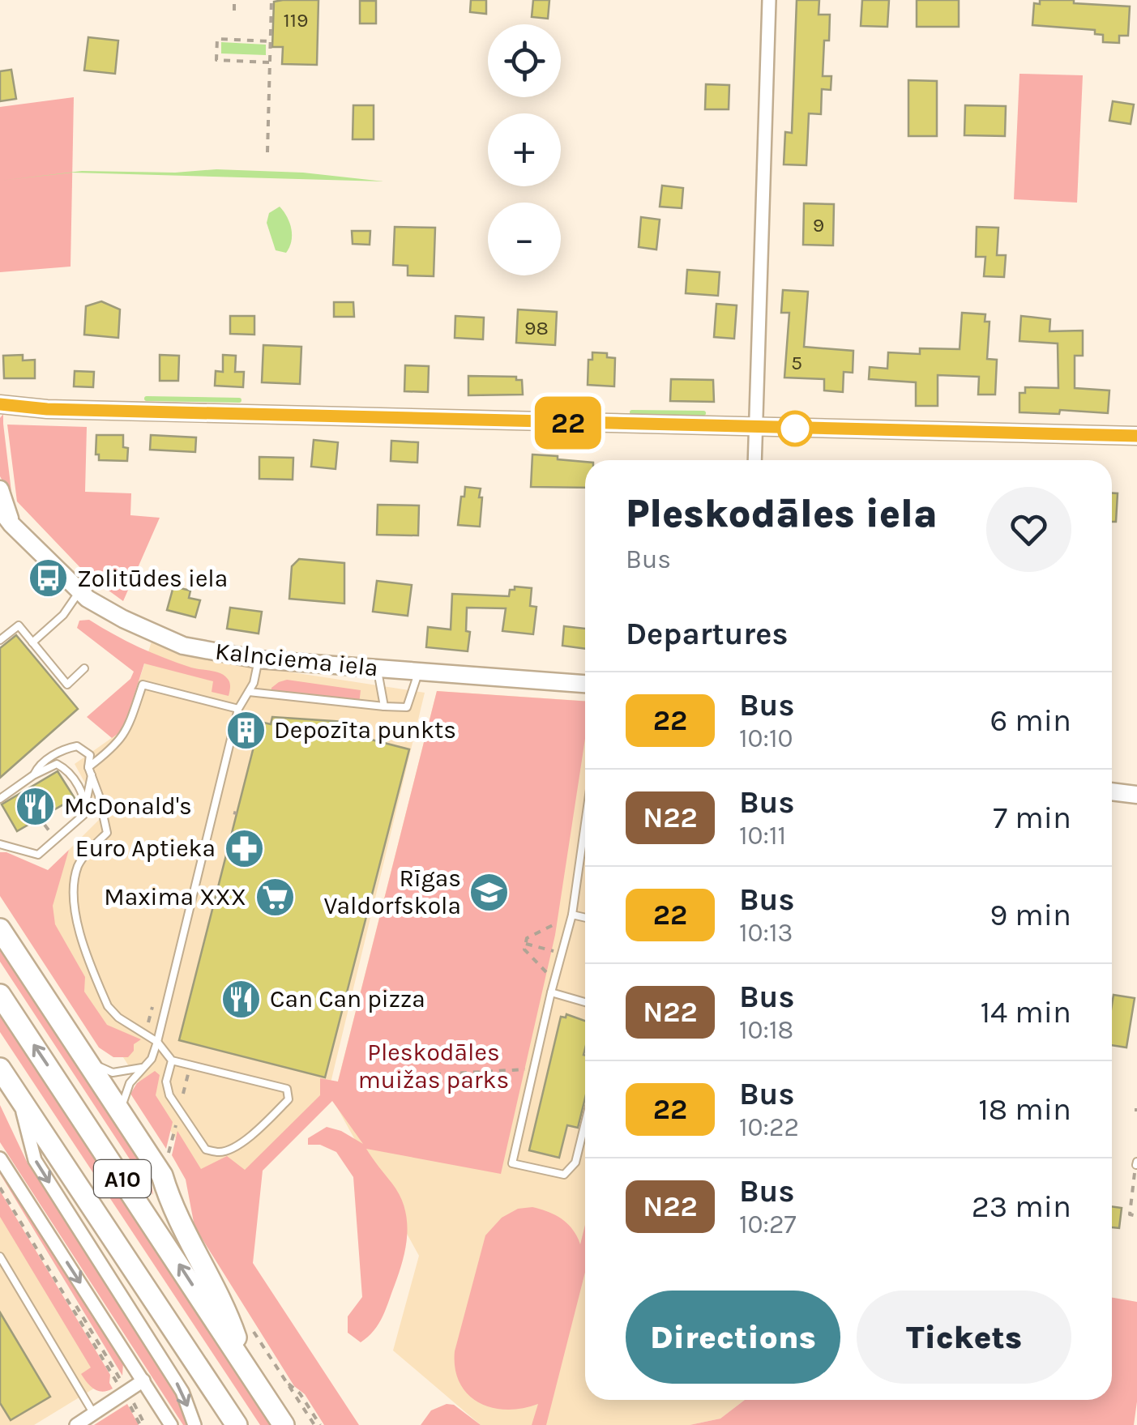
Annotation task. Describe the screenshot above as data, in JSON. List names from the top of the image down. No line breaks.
{"streets":{"highway":["A10"],"street":["Kalnciema iela"]},"parks":["Pleskodāles muižas parks"],"places":{"bus stop":["Zolitūdes iela"],"building":["Depozīta punkts"],"restaurant":["McDonald's","Can Can pizza"],"pharmacy":["Euro Aptieka"],"school or university":["Rīgas Valdorfskola"],"supermarket":["Maxima XXX"]},"lines":["bus line 22"],"house_numbers":["119","9","98","5"],"page":{"on_map":"22","map_buttons":["+","−"],"heading":[["Pleskodāles iela","Bus"],"Departures"],"list":[{"mark":"22","name":"Bus","note":"10:10","value":"6 min"},{"mark":"N22","name":"Bus","note":"10:11","value":"7 min"},{"mark":"22","name":"Bus","note":"10:13","value":"9 min"},{"mark":"N22","name":"Bus","note":"10:18","value":"14 min"},{"mark":"22","name":"Bus","note":"10:22","value":"18 min"},{"mark":"N22","name":"Bus","note":"10:27","value":"23 min"}],"buttons":["Directions","Tickets"]}}
